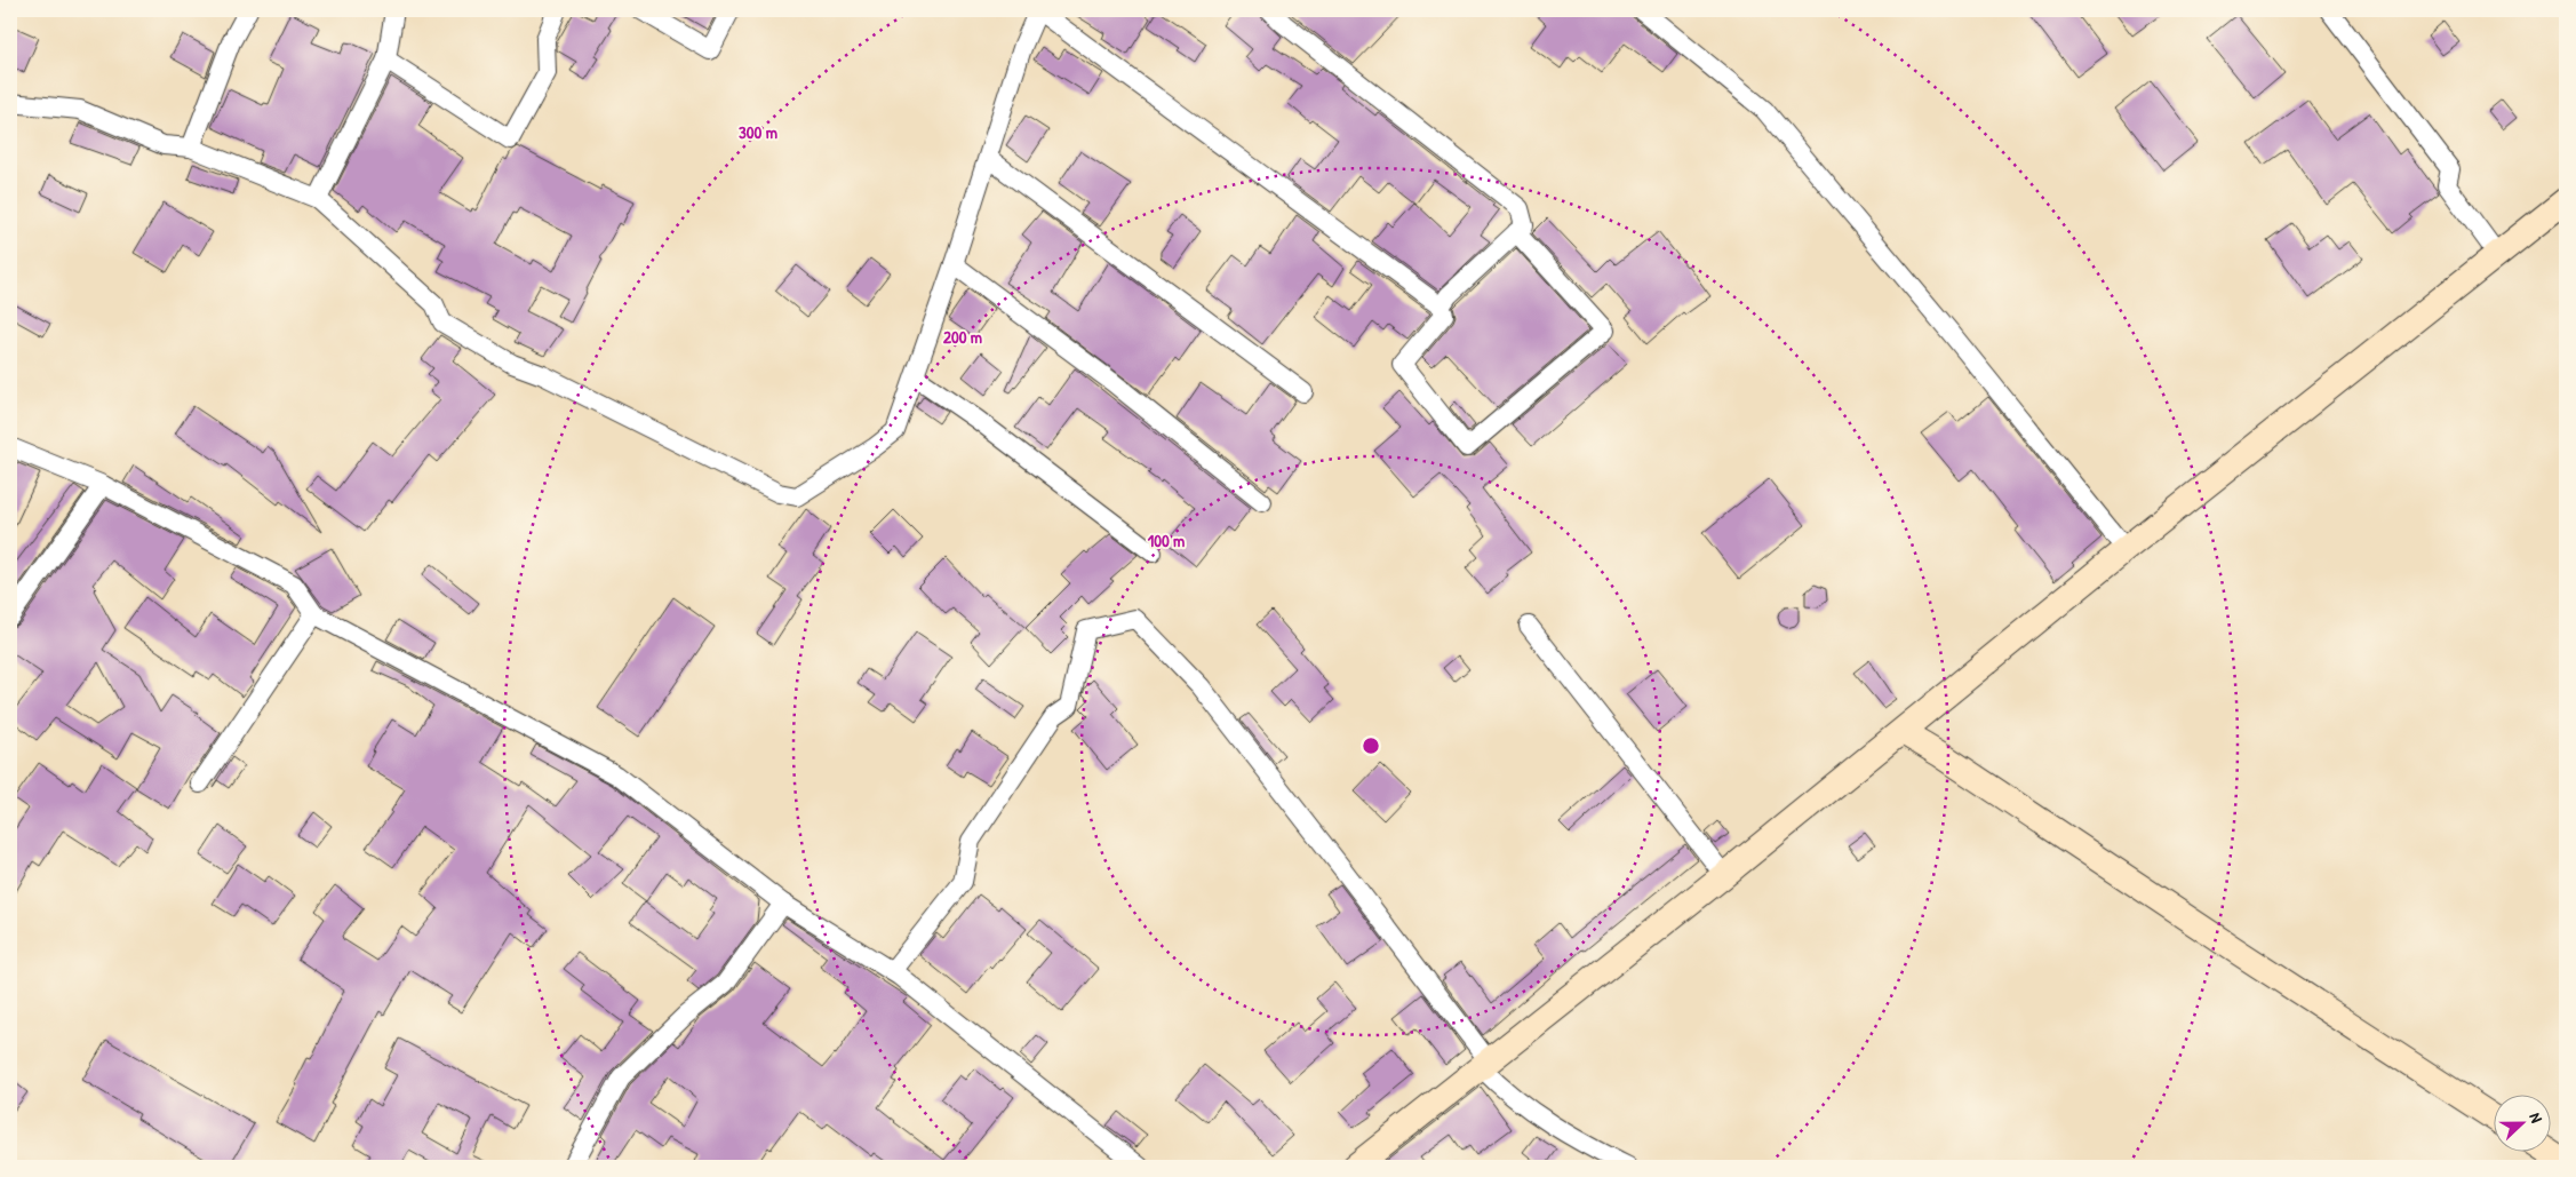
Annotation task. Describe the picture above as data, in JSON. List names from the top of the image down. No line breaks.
{"north":"right","rings":["300 m","200 m","100 m"]}
